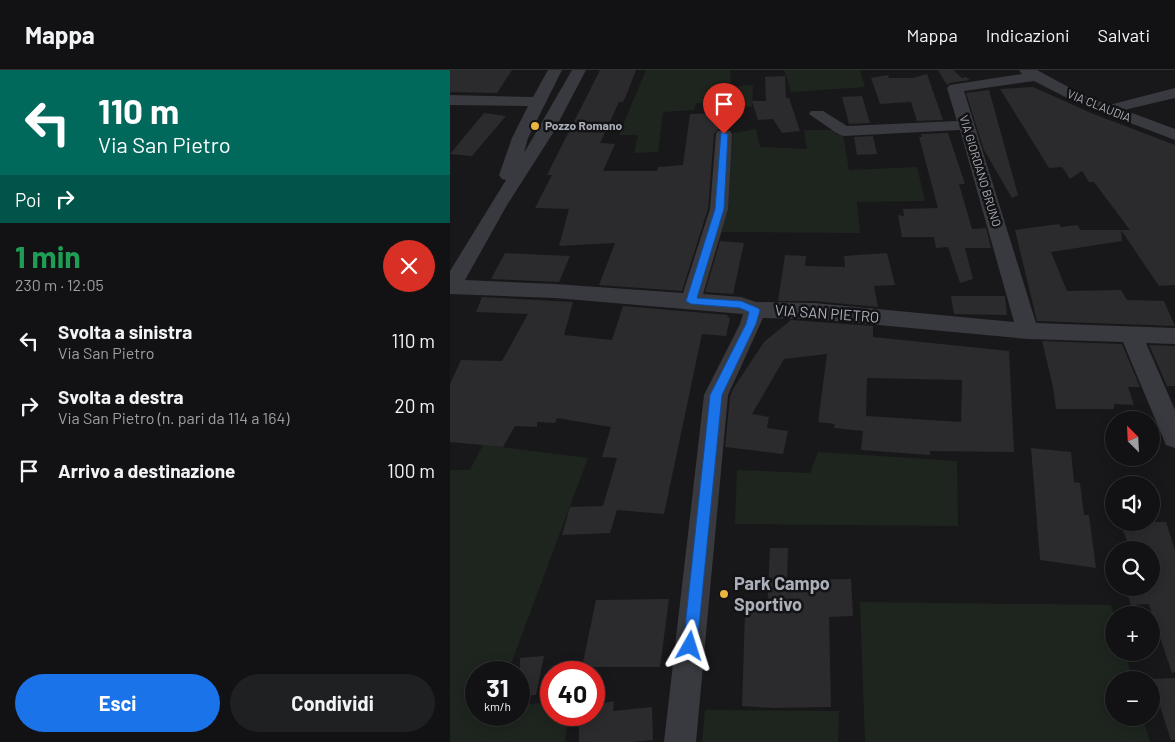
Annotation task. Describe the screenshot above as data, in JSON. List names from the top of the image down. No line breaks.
{"streets":{"street":["VIA CLAUDIA","VIA GIORDANO BRUNO","VIA SAN PIETRO"]},"crossings":[["VIA CLAUDIA","VIA GIORDANO BRUNO"],["VIA GIORDANO BRUNO","VIA SAN PIETRO"]],"places":["Pozzo Romano","Park Campo Sportivo"],"north":"top left","page":{"header":"Mappa","nav":["Mappa","Indicazioni","Salvati"],"turn":["110 m","Via San Pietro"],"then":"Poi","heading":["1 min","230 m · 12:05"],"list":[{"name":"Svolta a sinistra","note":"Via San Pietro","value":"110 m"},{"name":"Svolta a destra","note":"Via San Pietro (n. pari da 114 a 164)","value":"20 m"},{"name":"Arrivo a destinazione","value":"100 m"}],"map_buttons":["+","−"],"speed":"31 km/h","limit":"40","buttons":["Esci","Condividi"]}}
